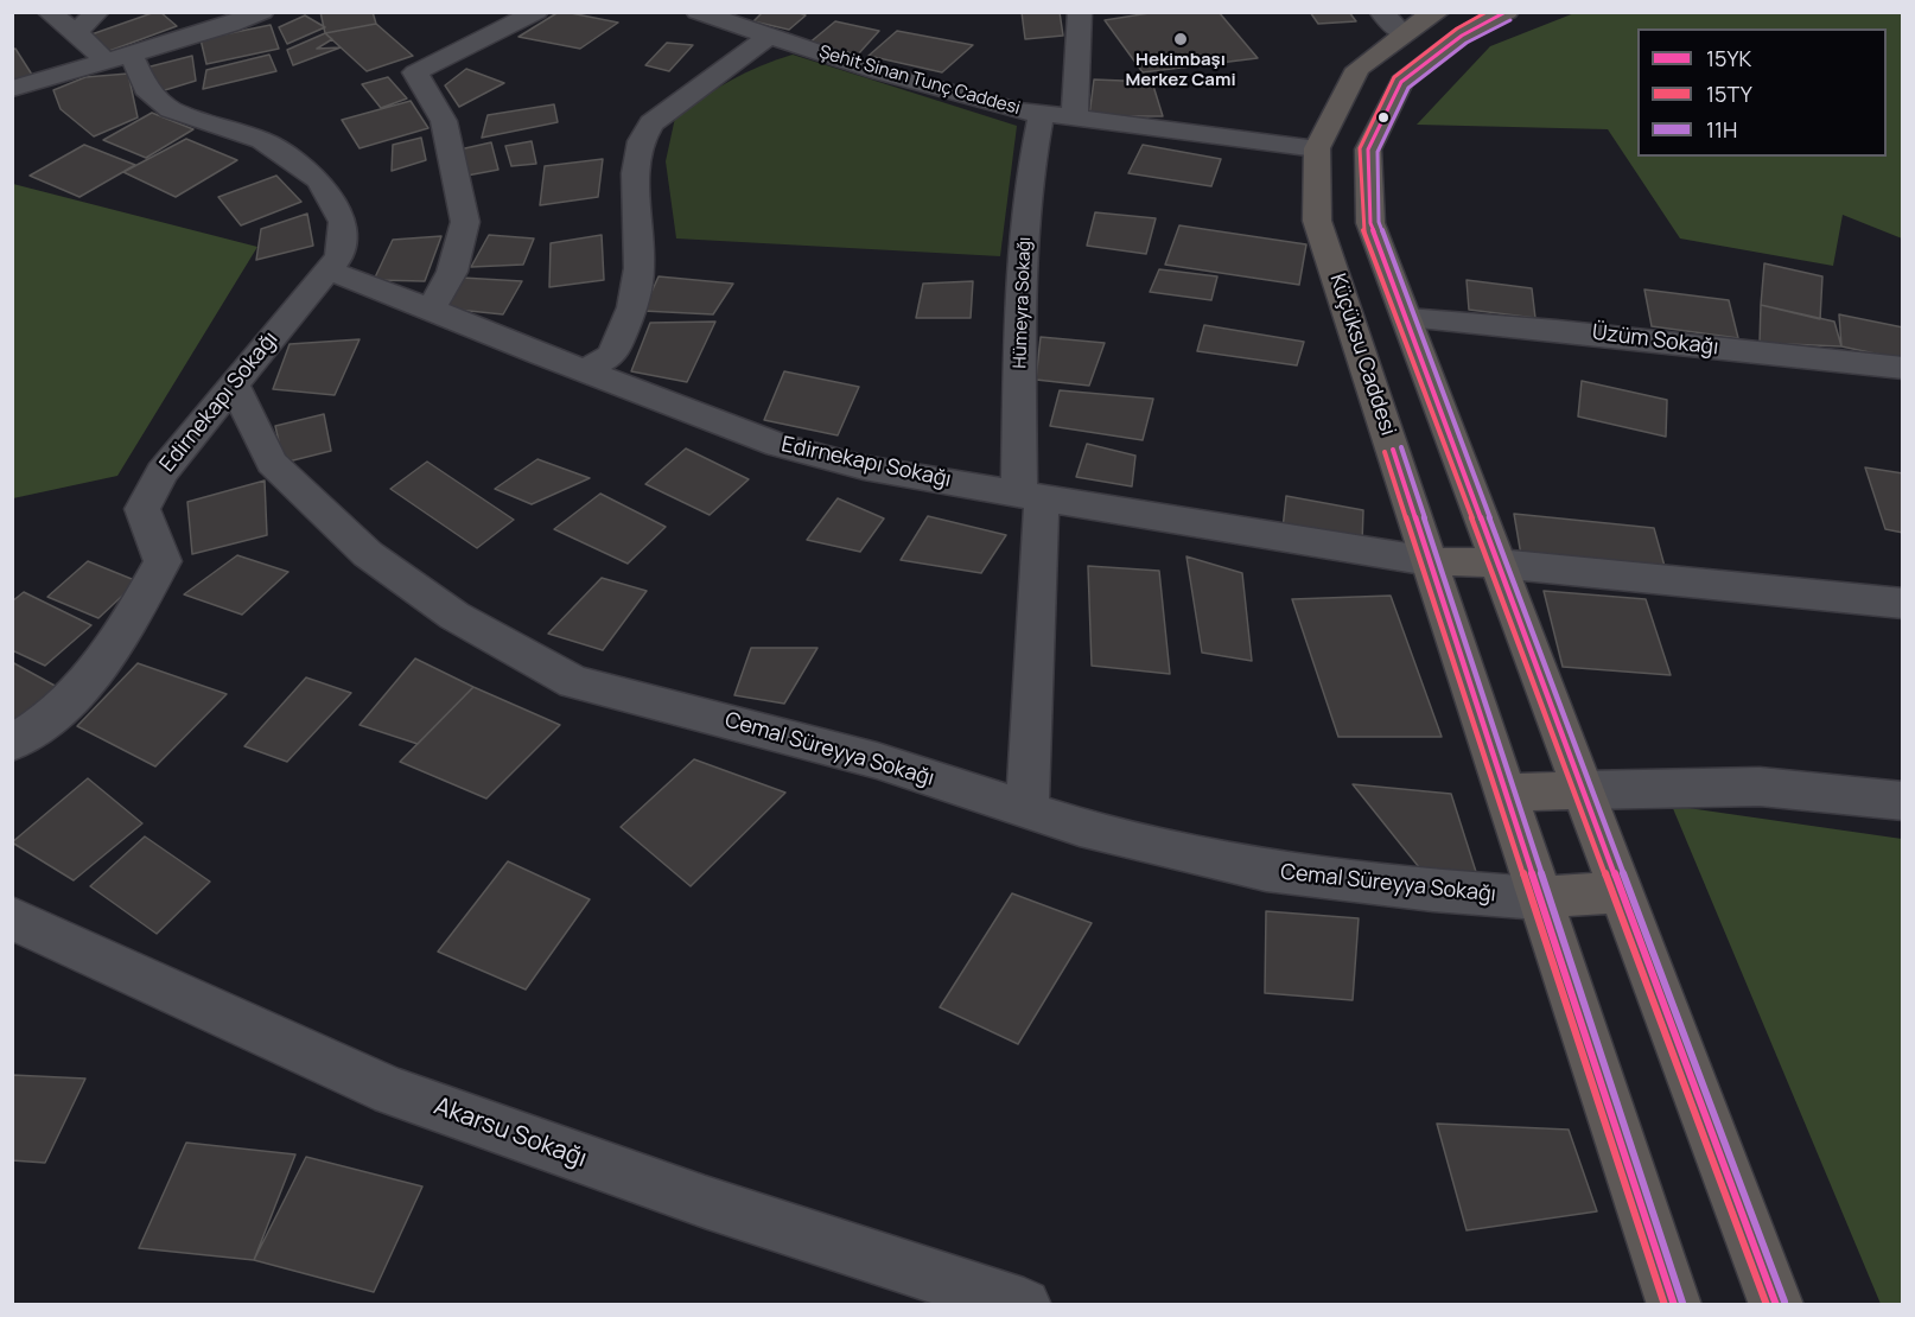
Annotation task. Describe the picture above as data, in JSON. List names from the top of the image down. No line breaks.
{"streets":{"main road":["Küçüksu Caddesi"],"street":["Şehit Sinan Tunç Caddesi","Hümeyra Sokağı","Üzüm Sokağı","Edirnekapı Sokağı","Cemal Süreyya Sokağı","Akarsu Sokağı"]},"crossings":[["Şehit Sinan Tunç Caddesi","Hümeyra Sokağı"],["Şehit Sinan Tunç Caddesi","Küçüksu Caddesi"],["Hümeyra Sokağı","Edirnekapı Sokağı"],["Hümeyra Sokağı","Cemal Süreyya Sokağı"],["Küçüksu Caddesi","Edirnekapı Sokağı"],["Küçüksu Caddesi","Cemal Süreyya Sokağı"],["Edirnekapı Sokağı","Cemal Süreyya Sokağı"]],"places":["Hekimbaşı Merkez Cami"],"lines":["transit line 15YK","transit line 15TY","transit line 11H"],"legend":["15YK","15TY","11H"]}
